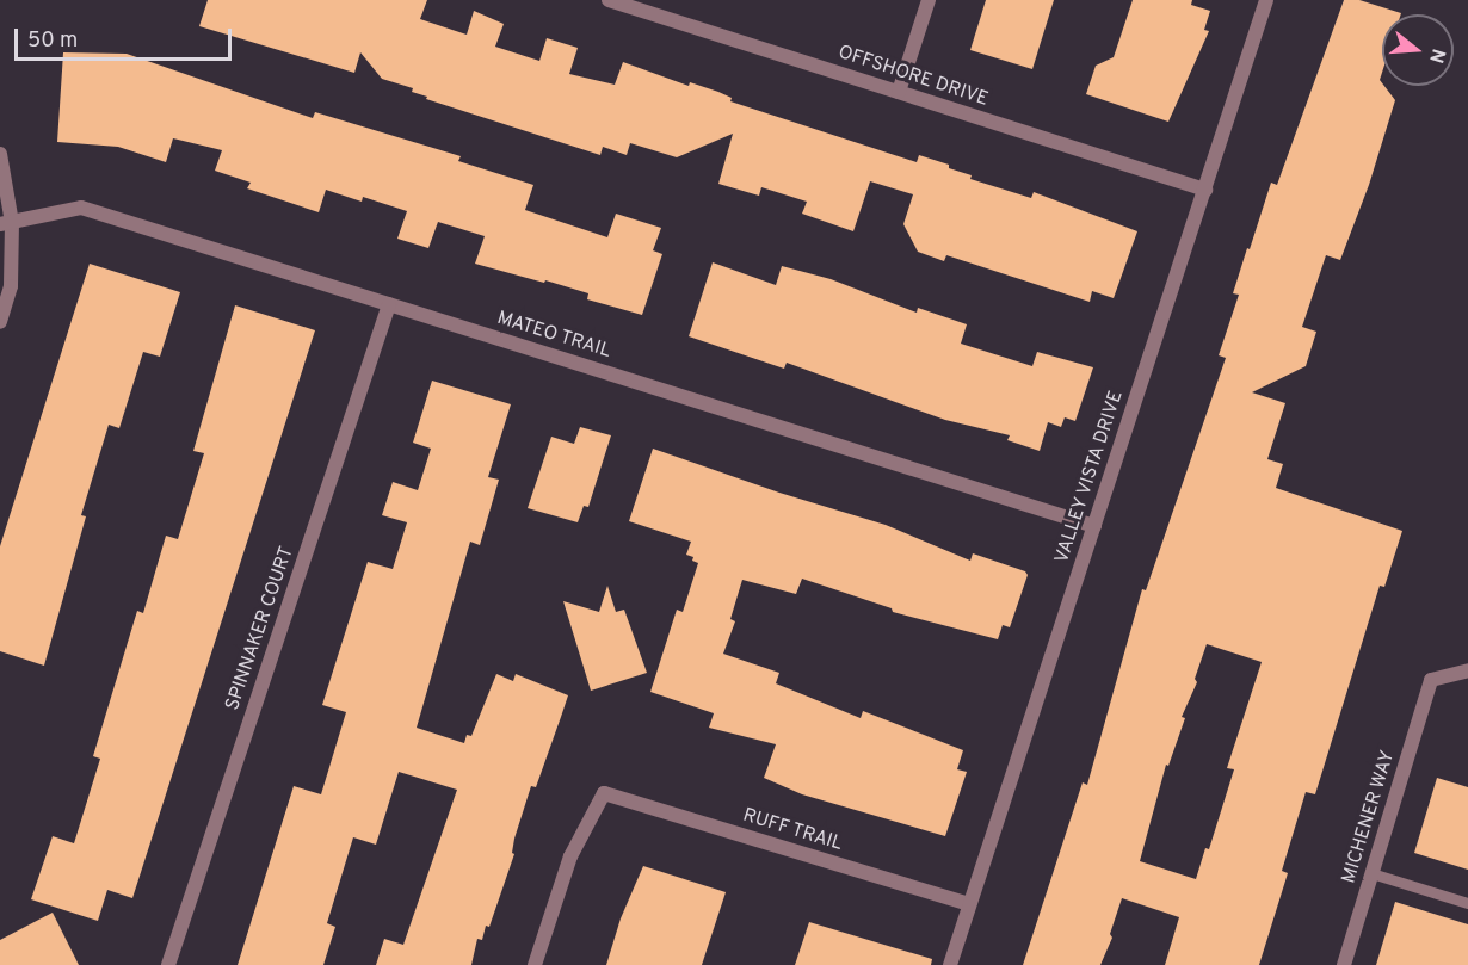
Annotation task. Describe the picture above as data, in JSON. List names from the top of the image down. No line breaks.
{"streets":{"street":["OFFSHORE DRIVE","MATEO TRAIL","VALLEY VISTA DRIVE","SPINNAKER COURT","MICHENER WAY","RUFF TRAIL"]},"crossings":[["OFFSHORE DRIVE","VALLEY VISTA DRIVE"],["MATEO TRAIL","VALLEY VISTA DRIVE"],["MATEO TRAIL","SPINNAKER COURT"],["VALLEY VISTA DRIVE","RUFF TRAIL"]],"scale_bar":"50 m","north":"right"}
